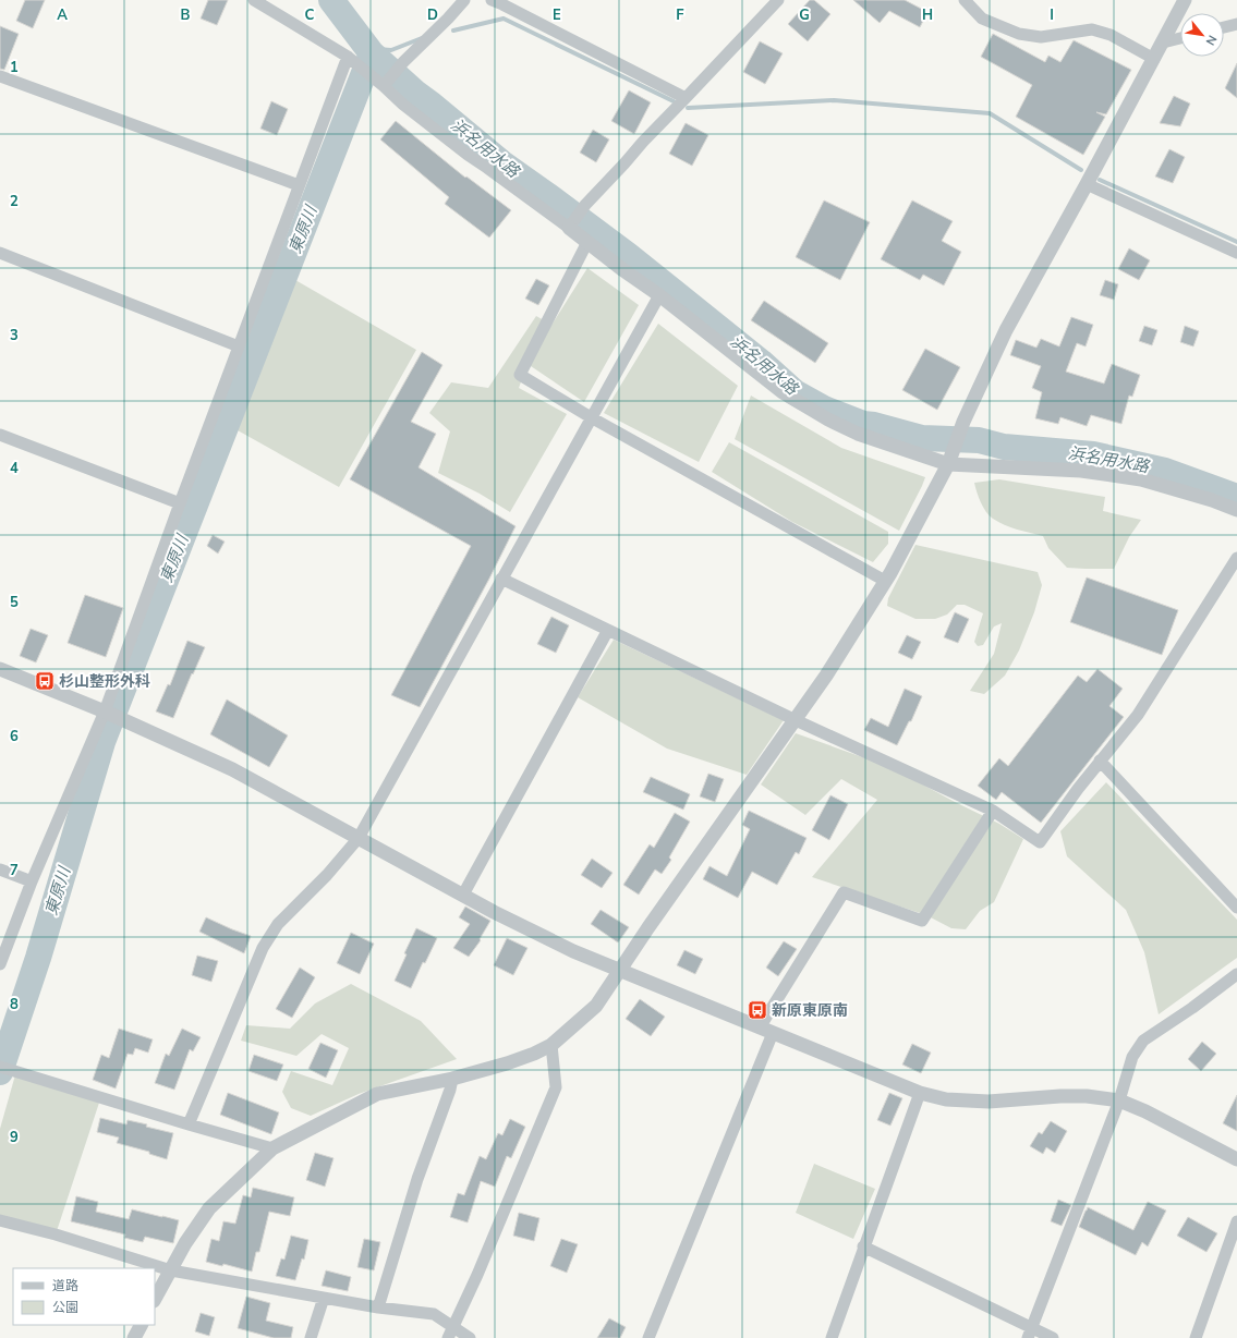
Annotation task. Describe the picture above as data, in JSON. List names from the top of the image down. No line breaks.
{"water":["浜名用水路","東原川"],"places":{"bus stop":["杉山整形外科","新原東原南"]},"legend":["道路","公園"],"north":"bottom right","grid":{"columns":["A","B","C","D","E","F","G","H","I"],"rows":["1","2","3","4","5","6","7","8","9"]}}
